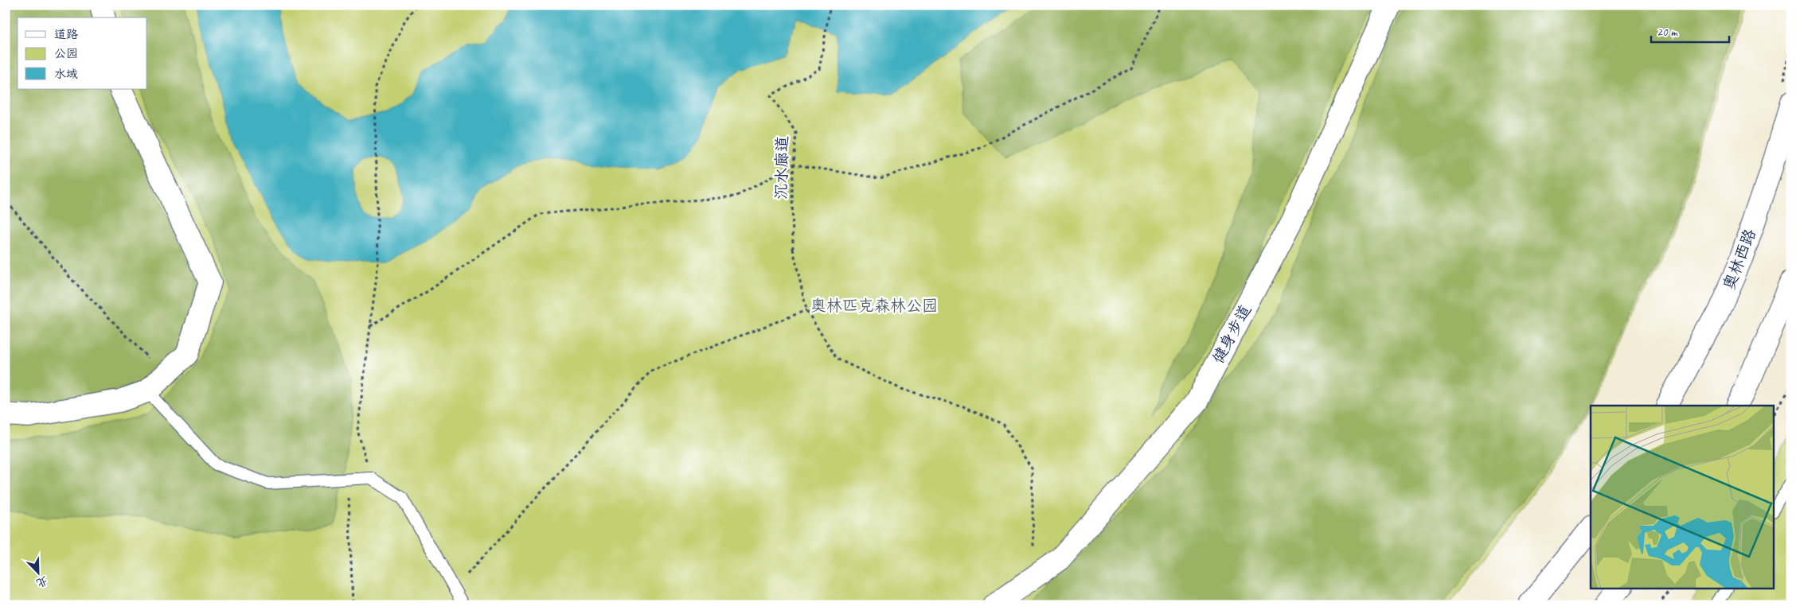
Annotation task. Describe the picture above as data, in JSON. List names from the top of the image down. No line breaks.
{"streets":{"street":["奥林西路","健身步道"],"path":["沉水廊道"]},"parks":["奥林匹克森林公园"],"legend":["道路","公园","水域"],"scale_bar":"20 m","north":"bottom right"}
